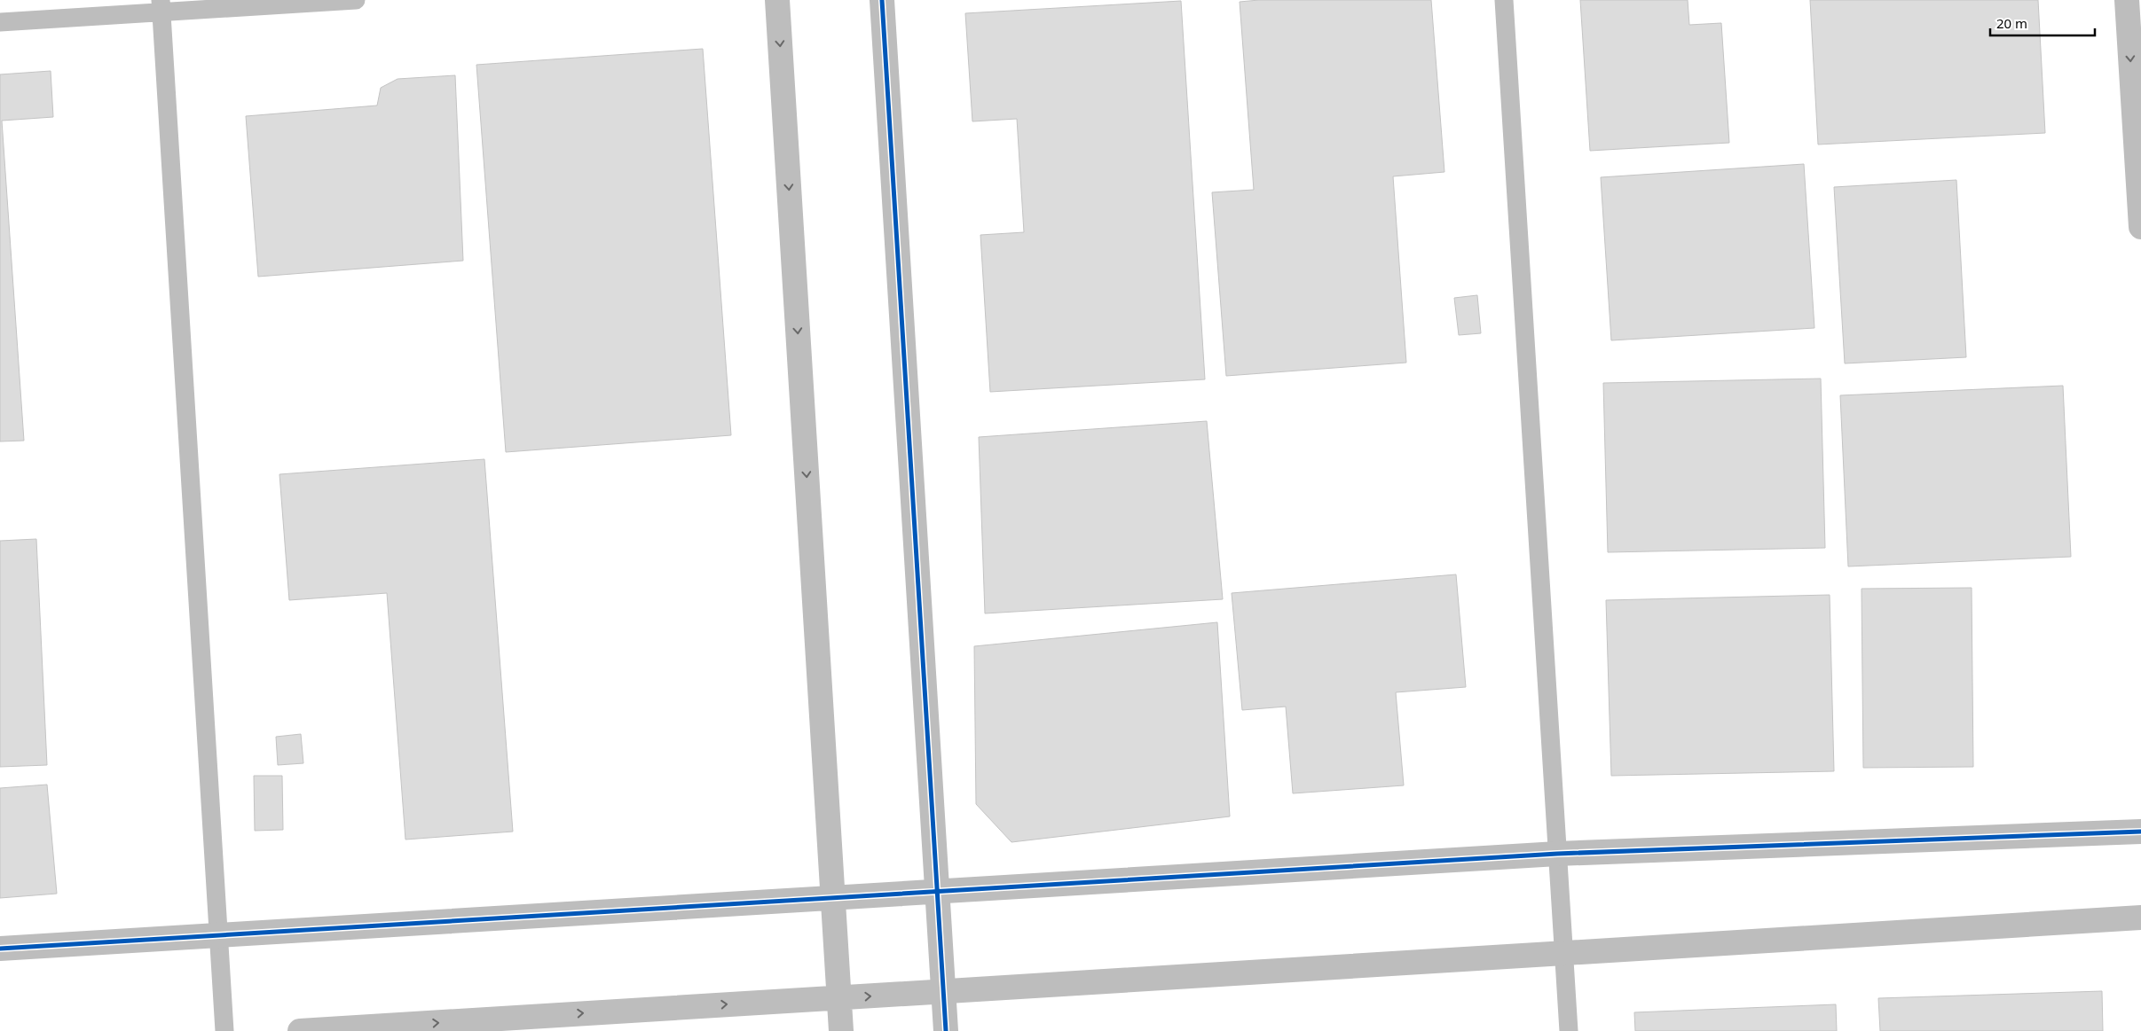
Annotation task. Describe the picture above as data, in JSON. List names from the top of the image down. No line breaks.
{"scale_bar":"20 m"}
